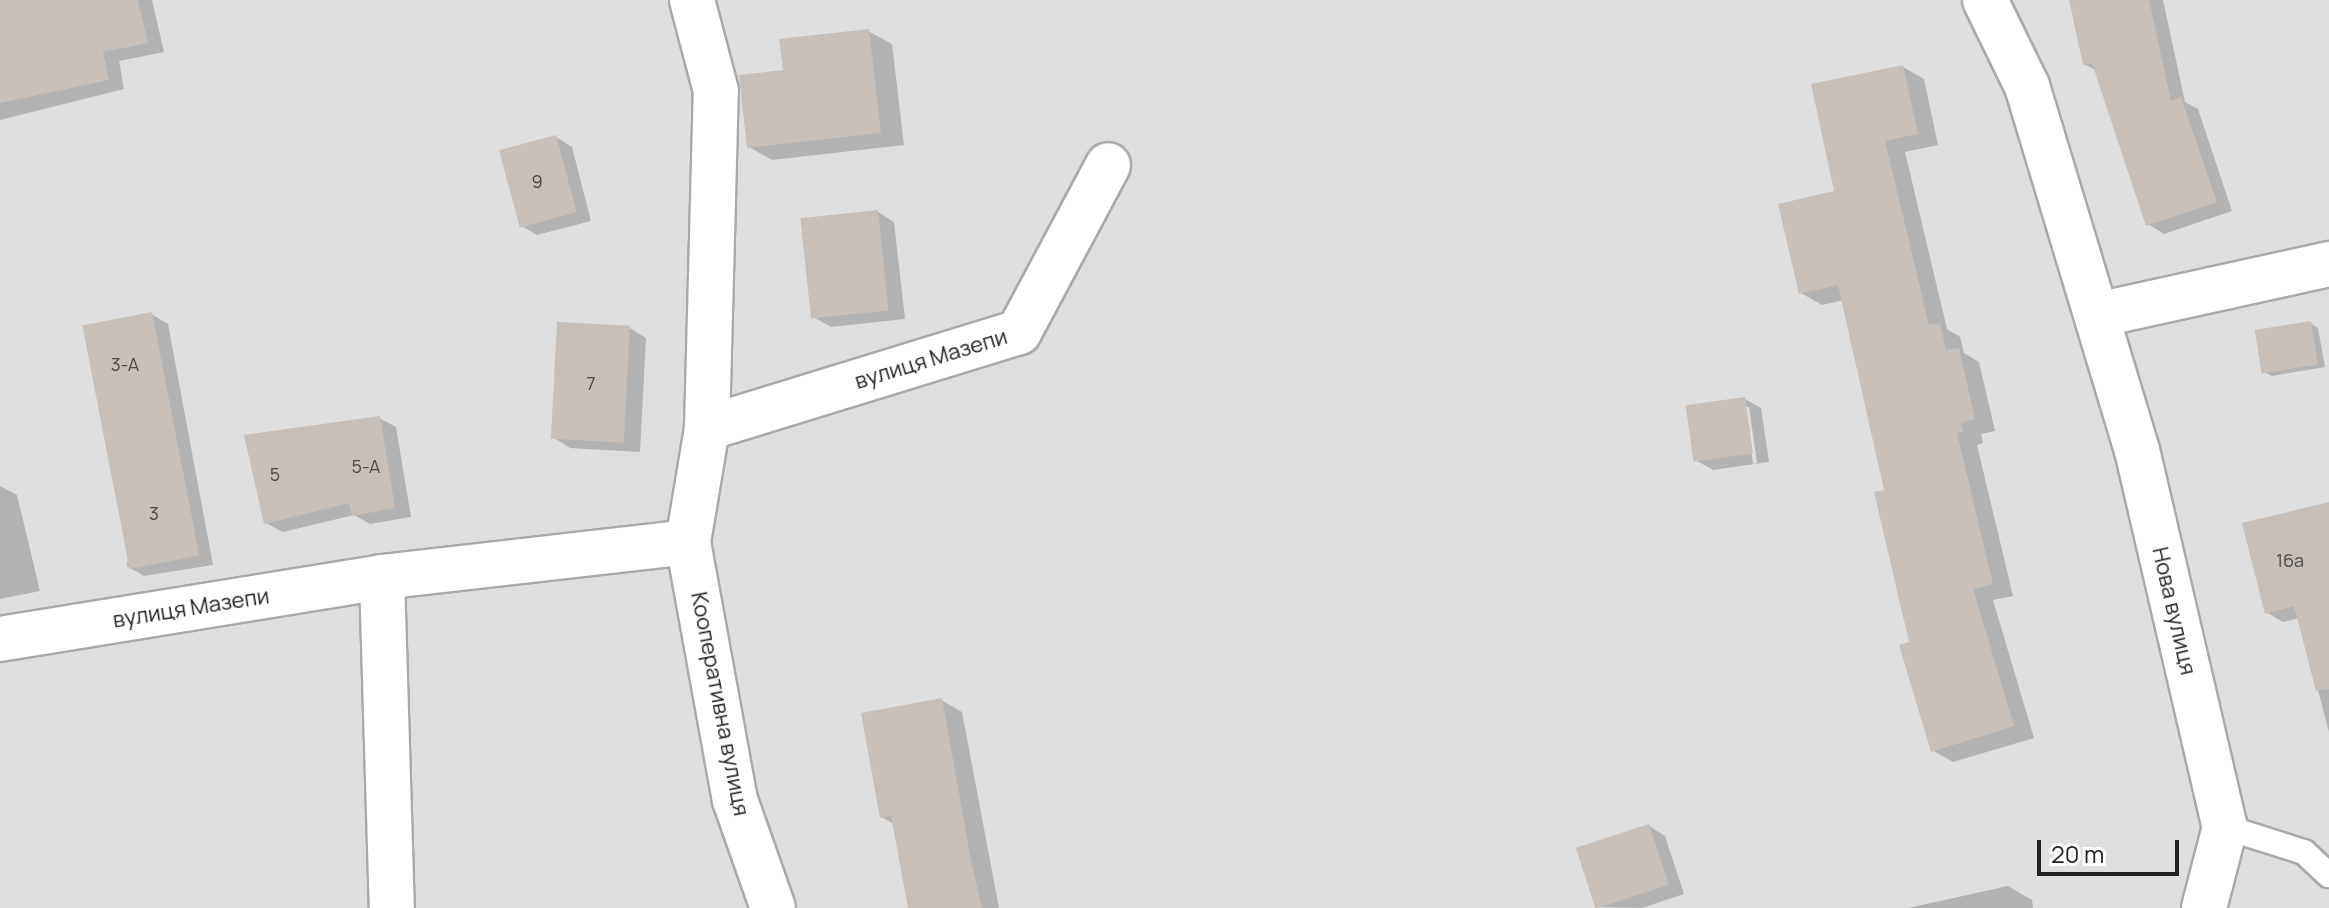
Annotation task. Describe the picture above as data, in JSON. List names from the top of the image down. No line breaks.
{"streets":{"street":["вулиця Мазепи","Нова вулиця","Кооперативна вулиця"]},"crossings":[["вулиця Мазепи","Кооперативна вулиця"]],"house_numbers":["9","3-А","7","5-А","5","3","16а"],"scale_bar":"20 m"}
